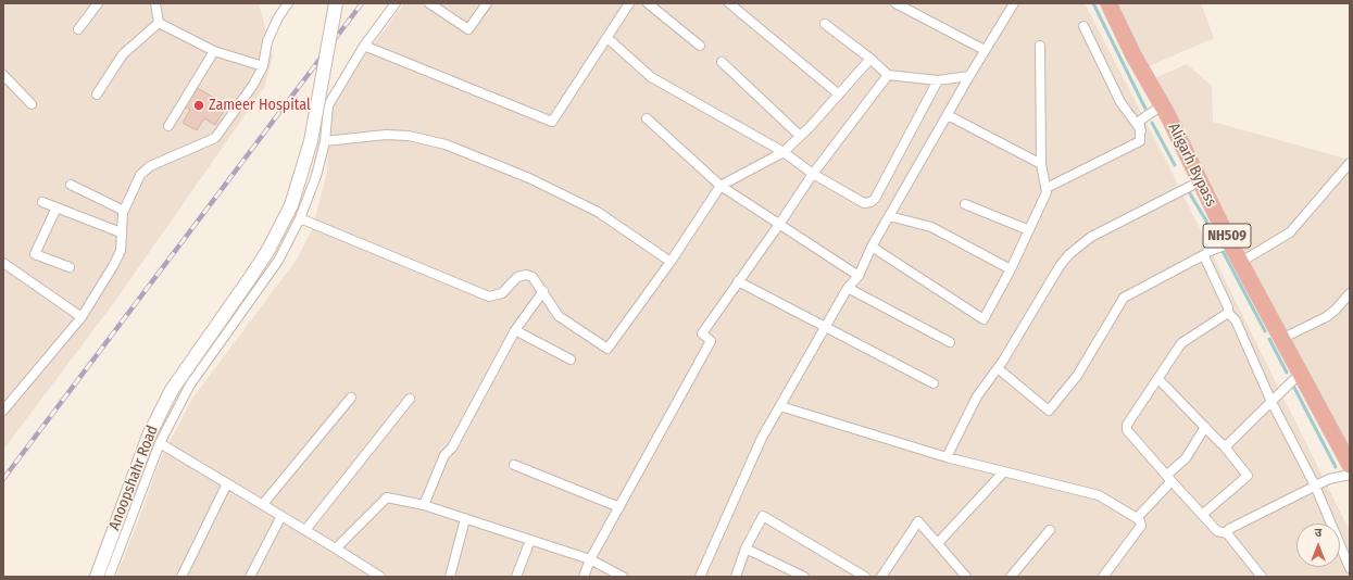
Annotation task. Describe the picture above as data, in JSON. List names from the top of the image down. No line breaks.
{"streets":{"highway":["Aligarh Bypass","NH509"],"main road":["Anoopshahr Road"]},"places":["Zameer Hospital"],"north":"top"}
